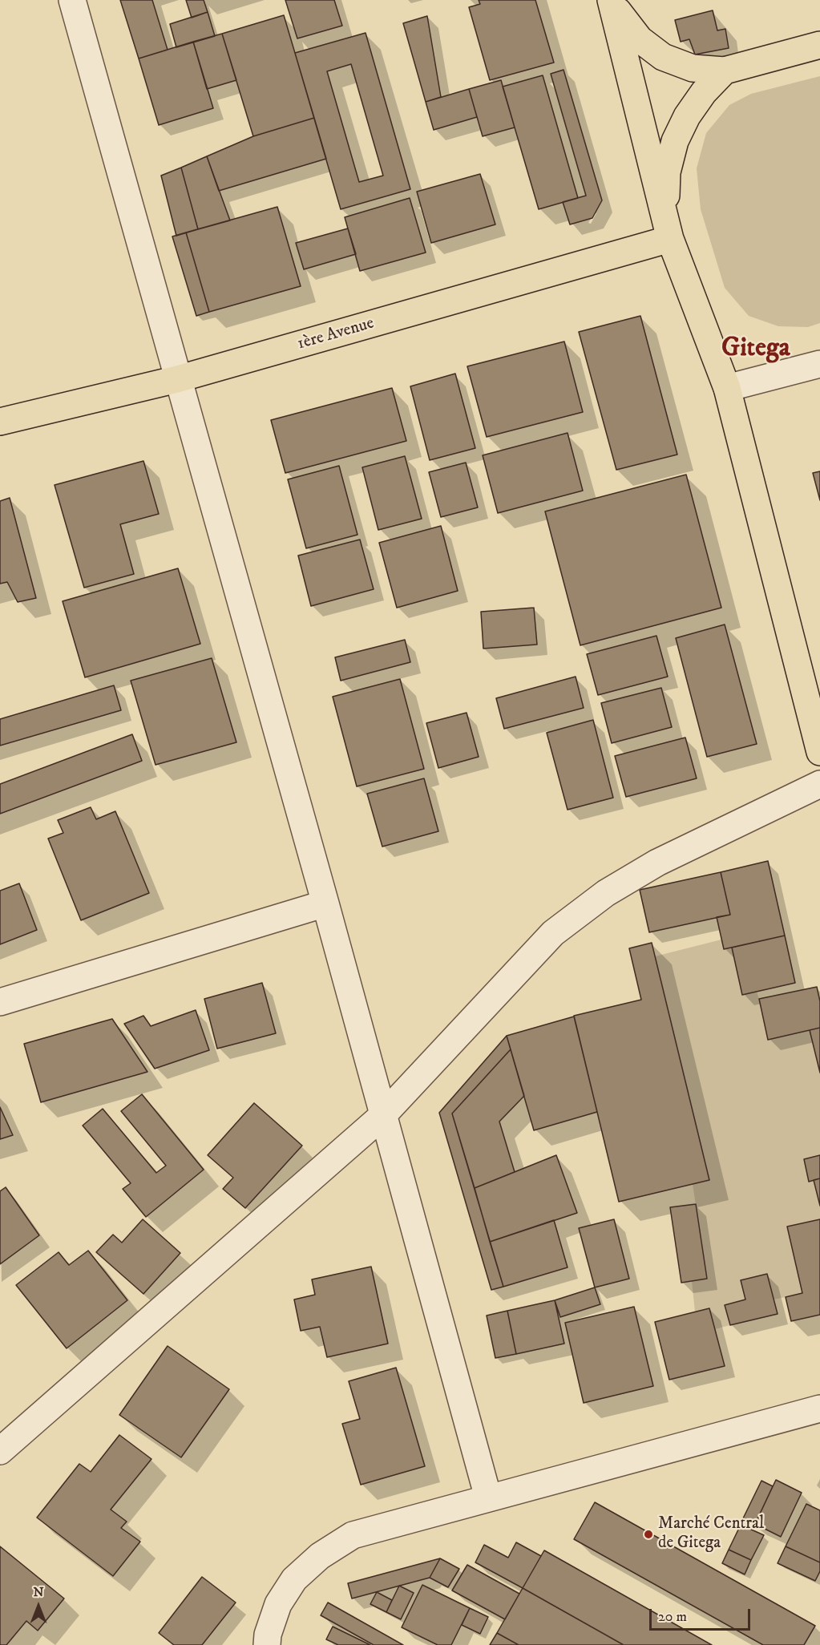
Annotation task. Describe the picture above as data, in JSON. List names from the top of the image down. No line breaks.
{"streets":{"main road":["1ère Avenue"]},"districts":["Gitega"],"places":["Marché Central de Gitega"],"scale_bar":"20 m","north":"top"}
